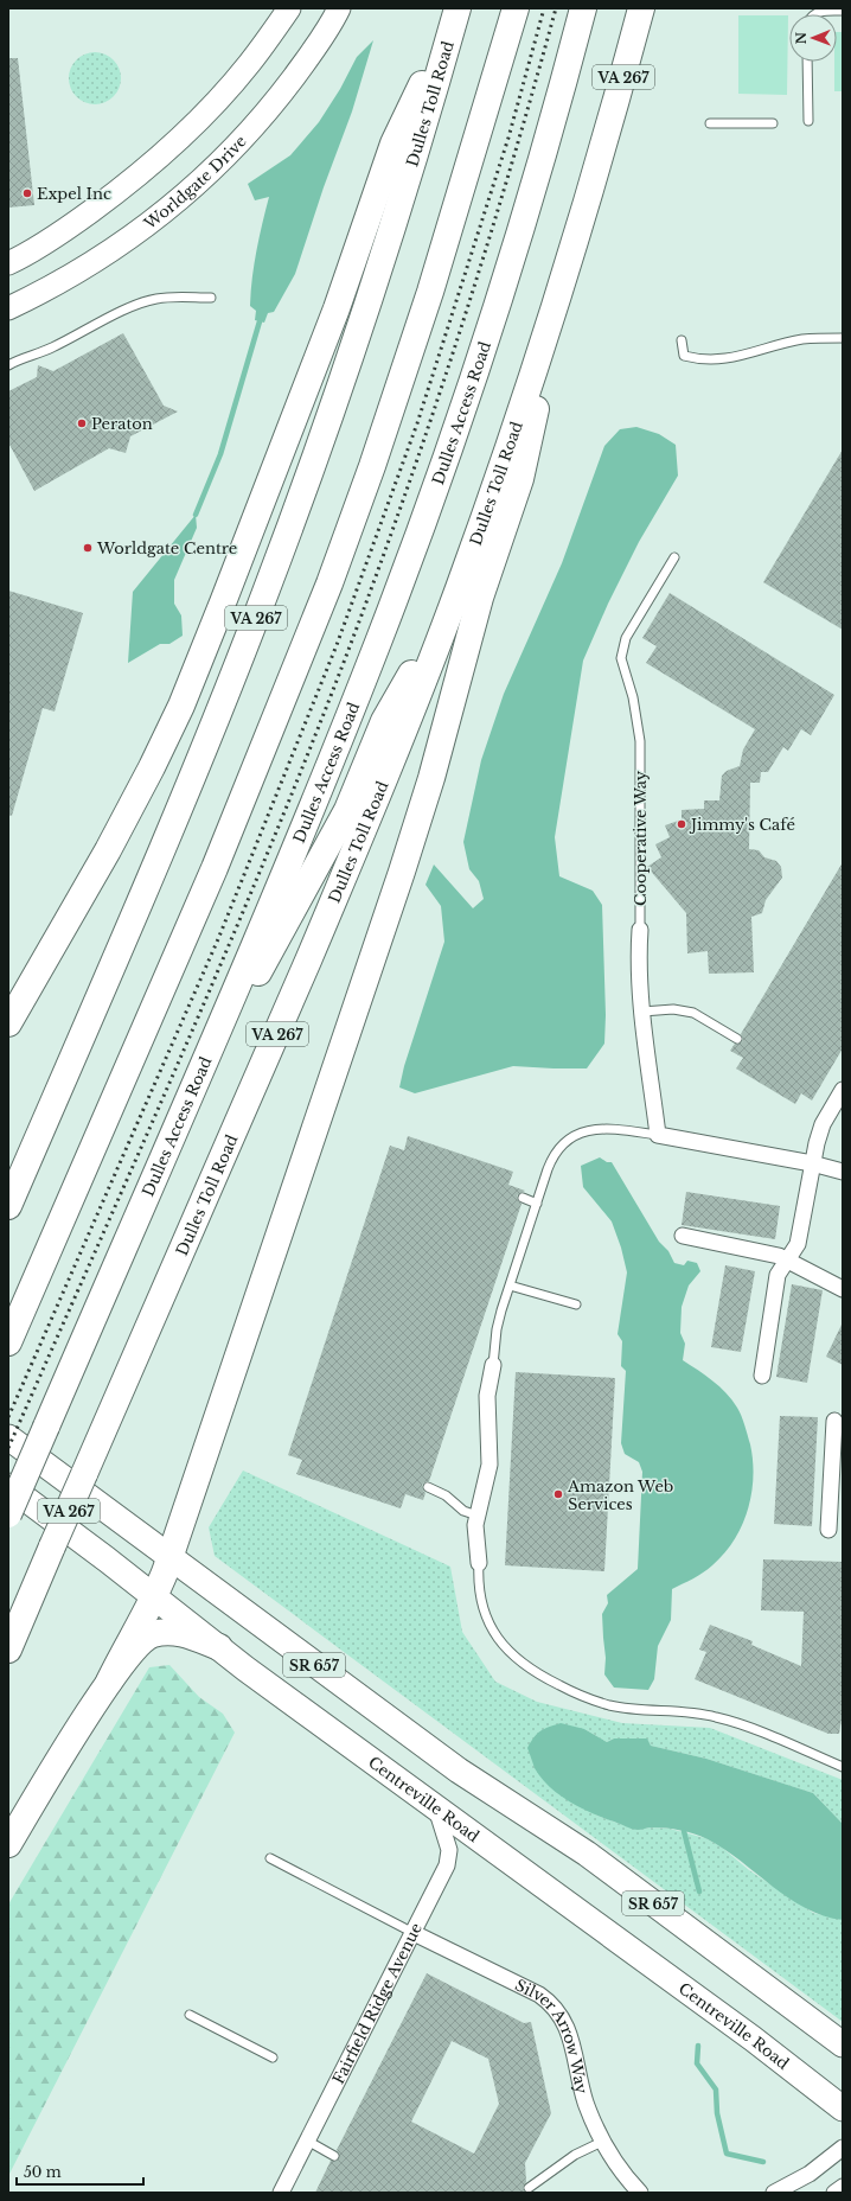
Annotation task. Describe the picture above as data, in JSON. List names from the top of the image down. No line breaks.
{"streets":{"highway":["VA 267","Dulles Toll Road","Dulles Access Road"],"main road":["SR 657","Centreville Road"],"street":["Worldgate Drive","Cooperative Way","Fairfield Ridge Avenue","Silver Arrow Way"]},"crossings":[["Centreville Road","Fairfield Ridge Avenue"],["Fairfield Ridge Avenue","Silver Arrow Way"]],"places":["Expel Inc","Peraton","Worldgate Centre","Jimmy's Café","Amazon Web Services"],"scale_bar":"50 m","north":"left"}
